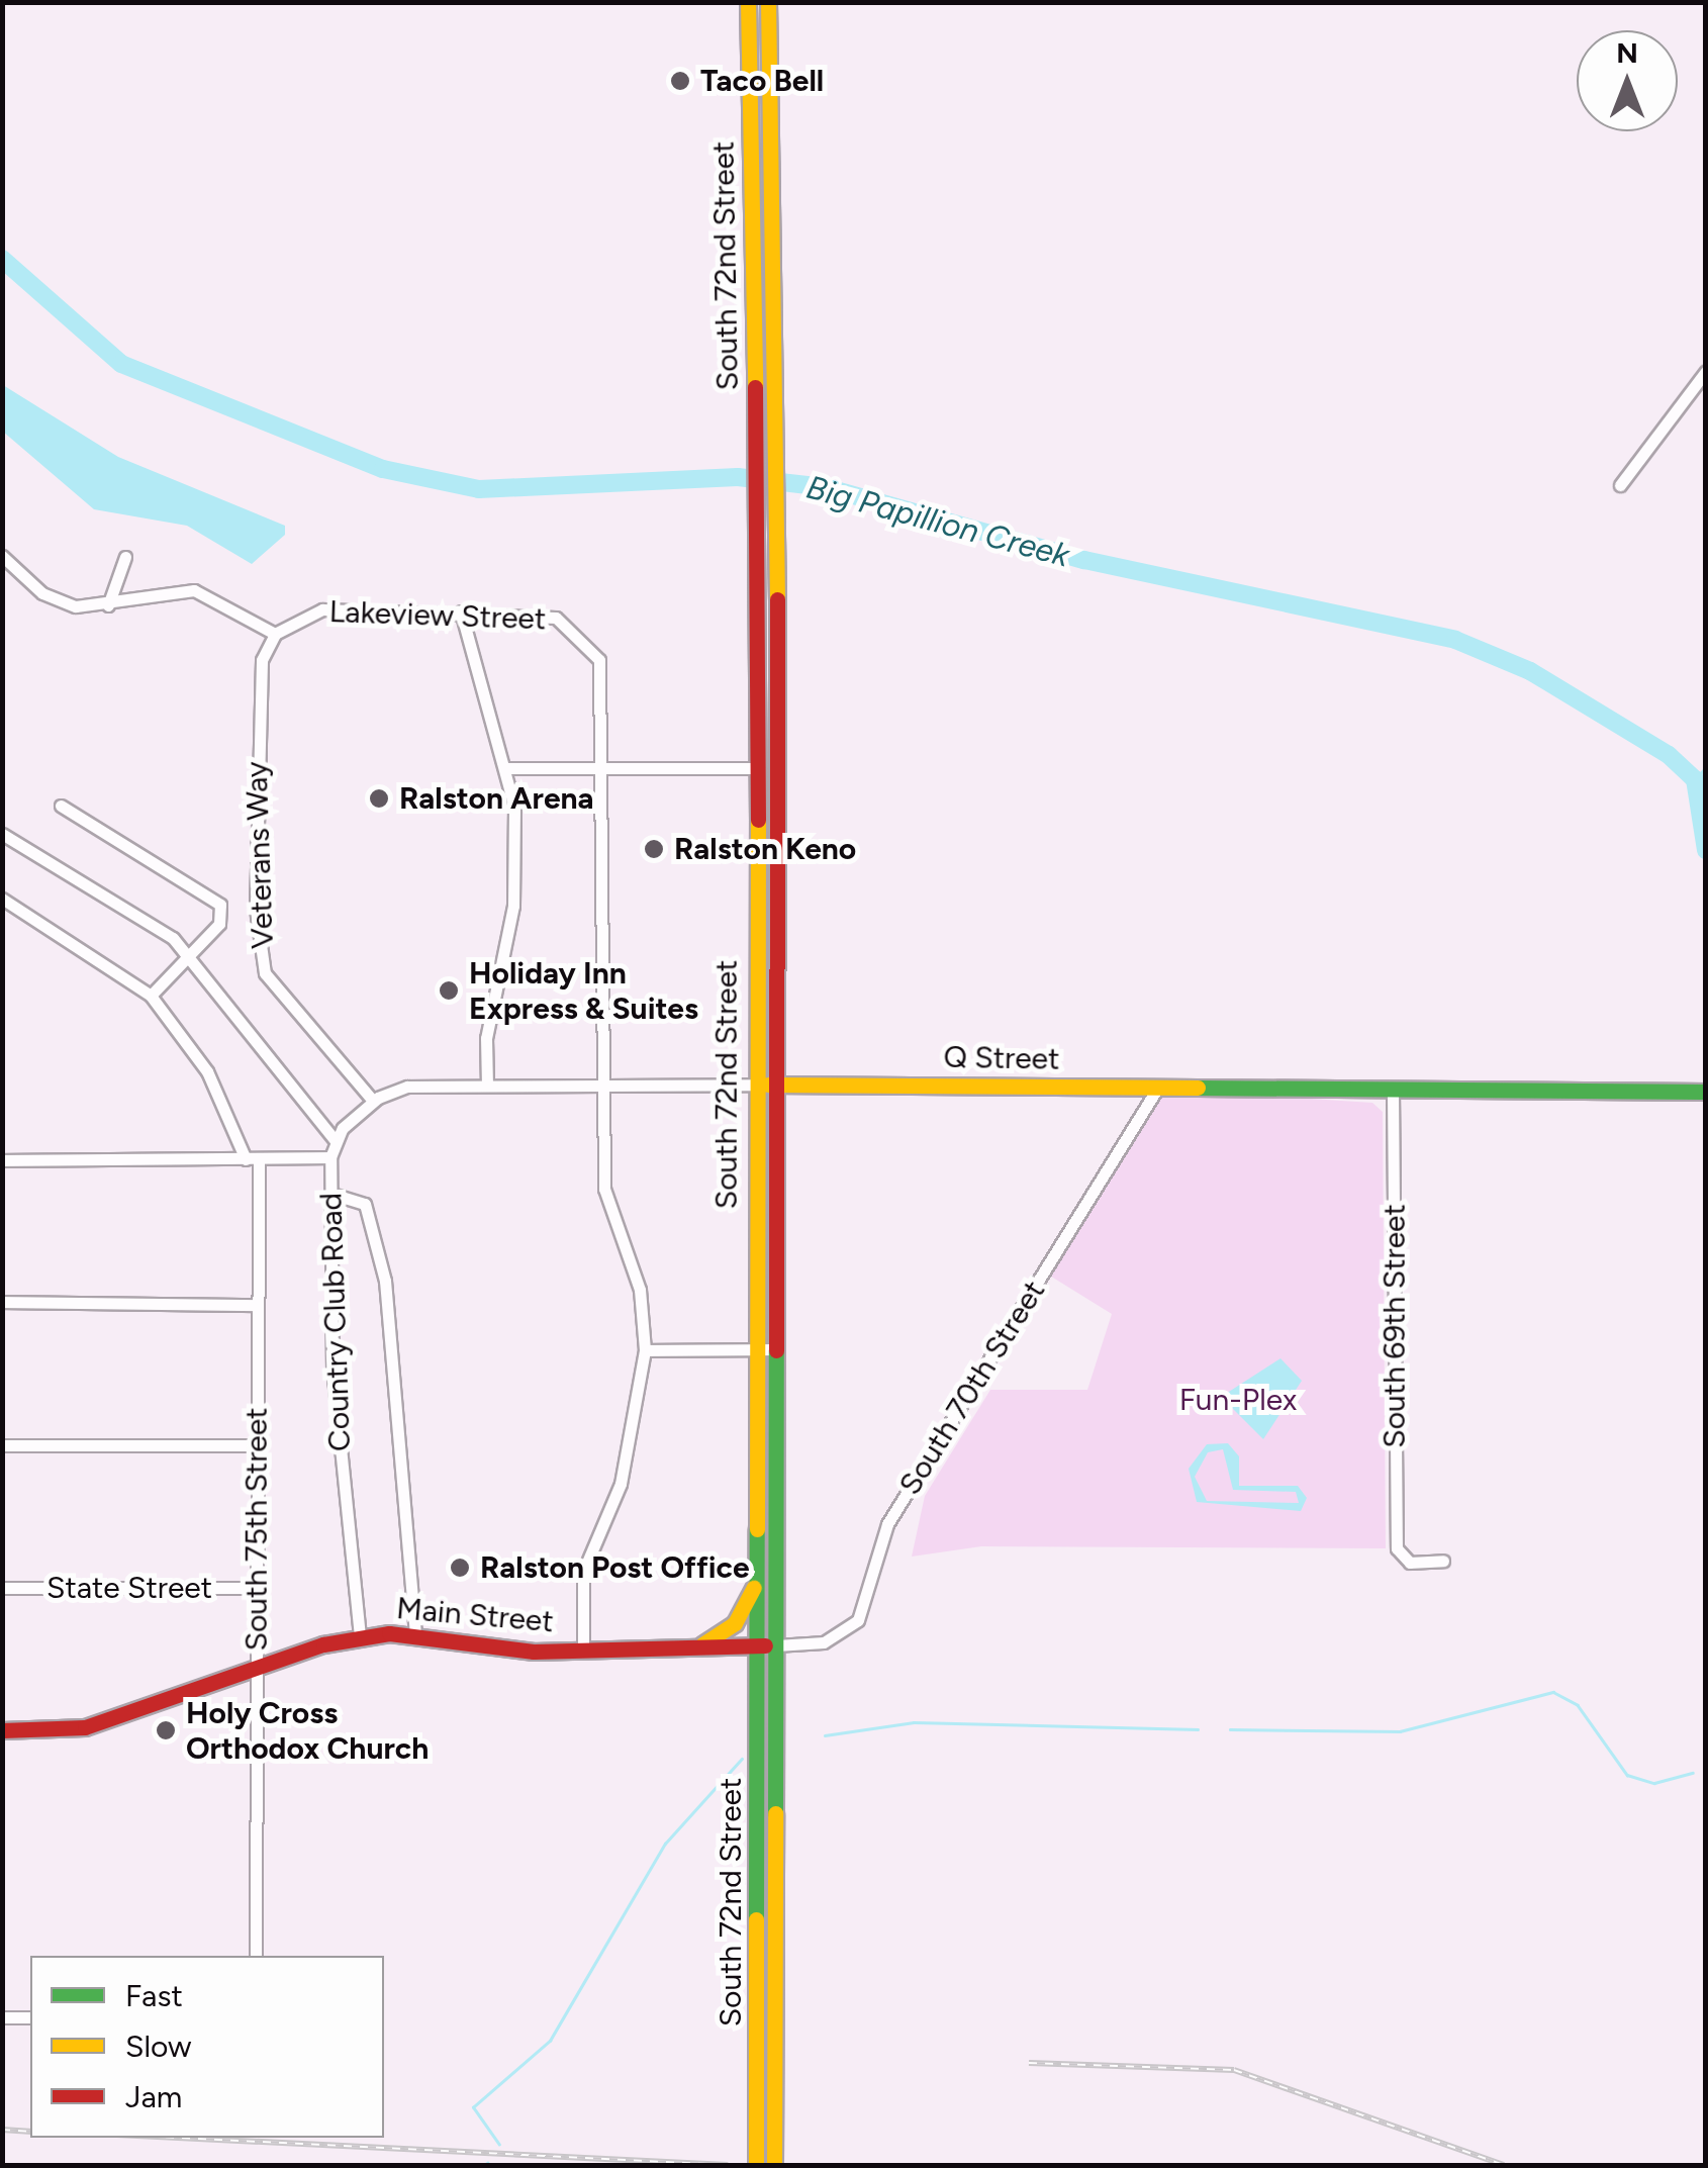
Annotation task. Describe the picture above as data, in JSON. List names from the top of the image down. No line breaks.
{"streets":{"main road":["South 72nd Street","Q Street","Main Street"],"street":["Lakeview Street","Veterans Way","Country Club Road","South 69th Street","South 70th Street","South 75th Street","State Street"]},"crossings":[["South 72nd Street","Q Street"],["South 72nd Street","South 70th Street"],["South 72nd Street","Main Street"],["Lakeview Street","Veterans Way"],["Veterans Way","Q Street"],["Q Street","South 69th Street"],["Q Street","South 70th Street"],["Country Club Road","South 75th Street"],["Country Club Road","Main Street"],["South 70th Street","Main Street"],["South 75th Street","State Street"],["South 75th Street","Main Street"]],"water":["Big Papillion Creek"],"parks":["Fun-Plex"],"places":["Taco Bell","Ralston Arena","Ralston Keno","Holiday Inn Express & Suites","Ralston Post Office","Holy Cross Orthodox Church"],"legend":["Fast","Slow","Jam"],"north":"top"}
